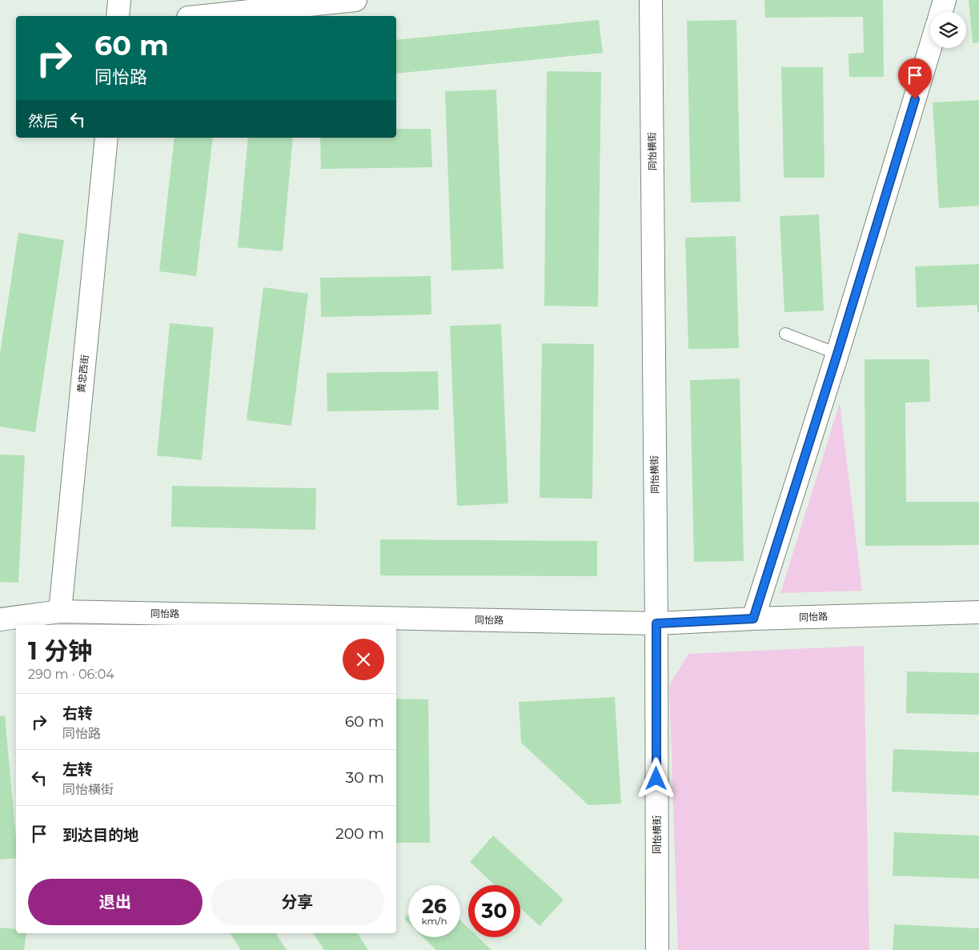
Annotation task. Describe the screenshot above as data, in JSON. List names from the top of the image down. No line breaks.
{"streets":{"street":["同怡横街","黄忠西街","同怡路"]},"crossings":[["同怡横街","同怡路"],["黄忠西街","同怡路"]],"page":{"turn":["60 m","同怡路"],"then":"然后","heading":["1 分钟","290 m · 06:04"],"list":[{"name":"右转","note":"同怡路","value":"60 m"},{"name":"左转","note":"同怡横街","value":"30 m"},{"name":"到达目的地","value":"200 m"}],"buttons":["退出","分享"],"speed":"26 km/h","limit":"30"}}
